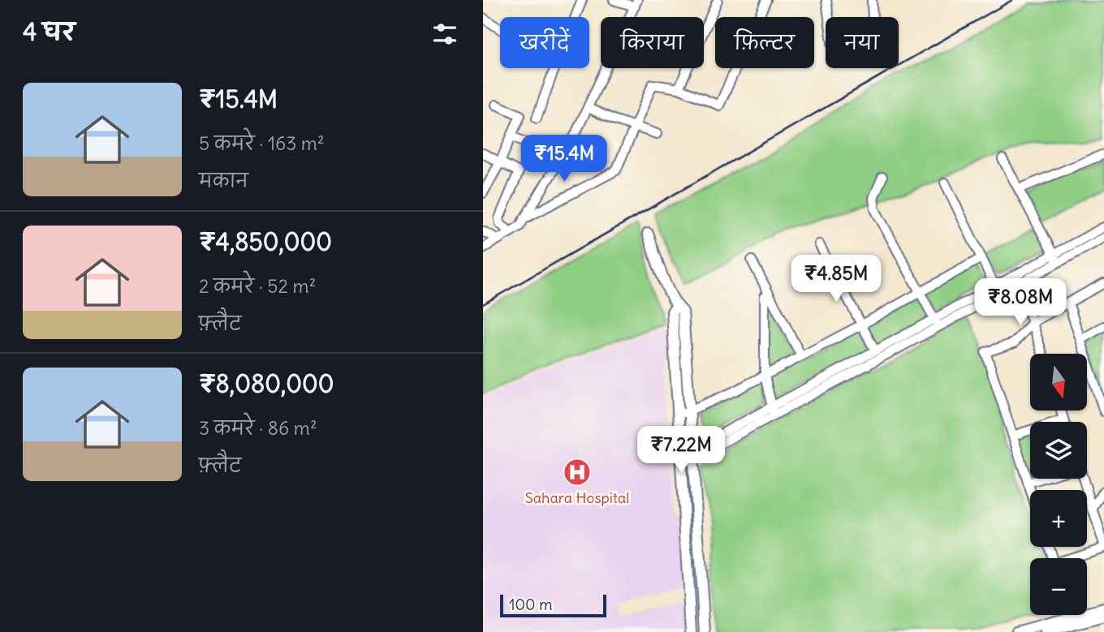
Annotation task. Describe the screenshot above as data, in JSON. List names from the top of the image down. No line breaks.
{"places":{"hospital":["Sahara Hospital"]},"scale_bar":"100 m","north":"bottom","page":{"heading":"4 घर","chip":["खरीदें","किराया","फ़िल्टर","नया"],"list":[{"name":"₹15.4M","note":"5 कमरे · 163 m² · मकान"},{"name":"₹4,850,000","note":"2 कमरे · 52 m² · फ़्लैट"},{"name":"₹8,080,000","note":"3 कमरे · 86 m² · फ़्लैट"}],"price":["₹15.4M","₹4.85M","₹8.08M","₹7.22M"],"map_buttons":["+","−"],"scale":"100 m"}}
